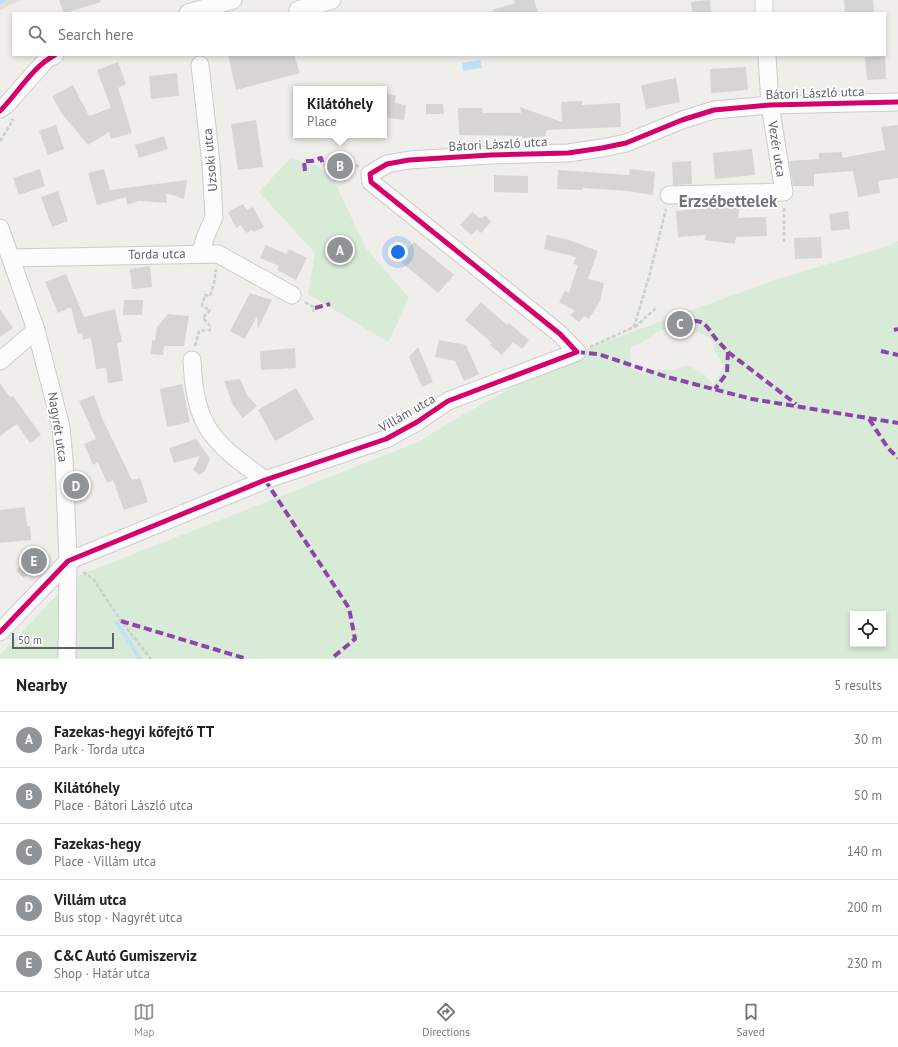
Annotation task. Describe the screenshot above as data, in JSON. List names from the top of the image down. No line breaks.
{"streets":{"street":["Bátori László utca","Vezér utca","Uzsoki utca","Torda utca","Villám utca","Nagyrét utca"]},"crossings":[["Bátori László utca","Vezér utca"],["Bátori László utca","Villám utca"],["Uzsoki utca","Torda utca"],["Torda utca","Nagyrét utca"],["Villám utca","Nagyrét utca"]],"districts":["Erzsébettelek"],"scale_bar":"50 m","page":{"search":"Search here","popup":["Kilátóhely","Place"],"pins":["B","A","C","D","E"],"scale":"50 m","heading":["Nearby","5 results"],"list":[{"mark":"A","name":"Fazekas-hegyi kőfejtő TT","note":"Park · Torda utca","value":"30 m"},{"mark":"B","name":"Kilátóhely","note":"Place · Bátori László utca","value":"50 m"},{"mark":"C","name":"Fazekas-hegy","note":"Place · Villám utca","value":"140 m"},{"mark":"D","name":"Villám utca","note":"Bus stop · Nagyrét utca","value":"200 m"},{"mark":"E","name":"C&C Autó Gumiszerviz","note":"Shop · Határ utca","value":"230 m"}],"nav":["Map","Directions","Saved"]}}
